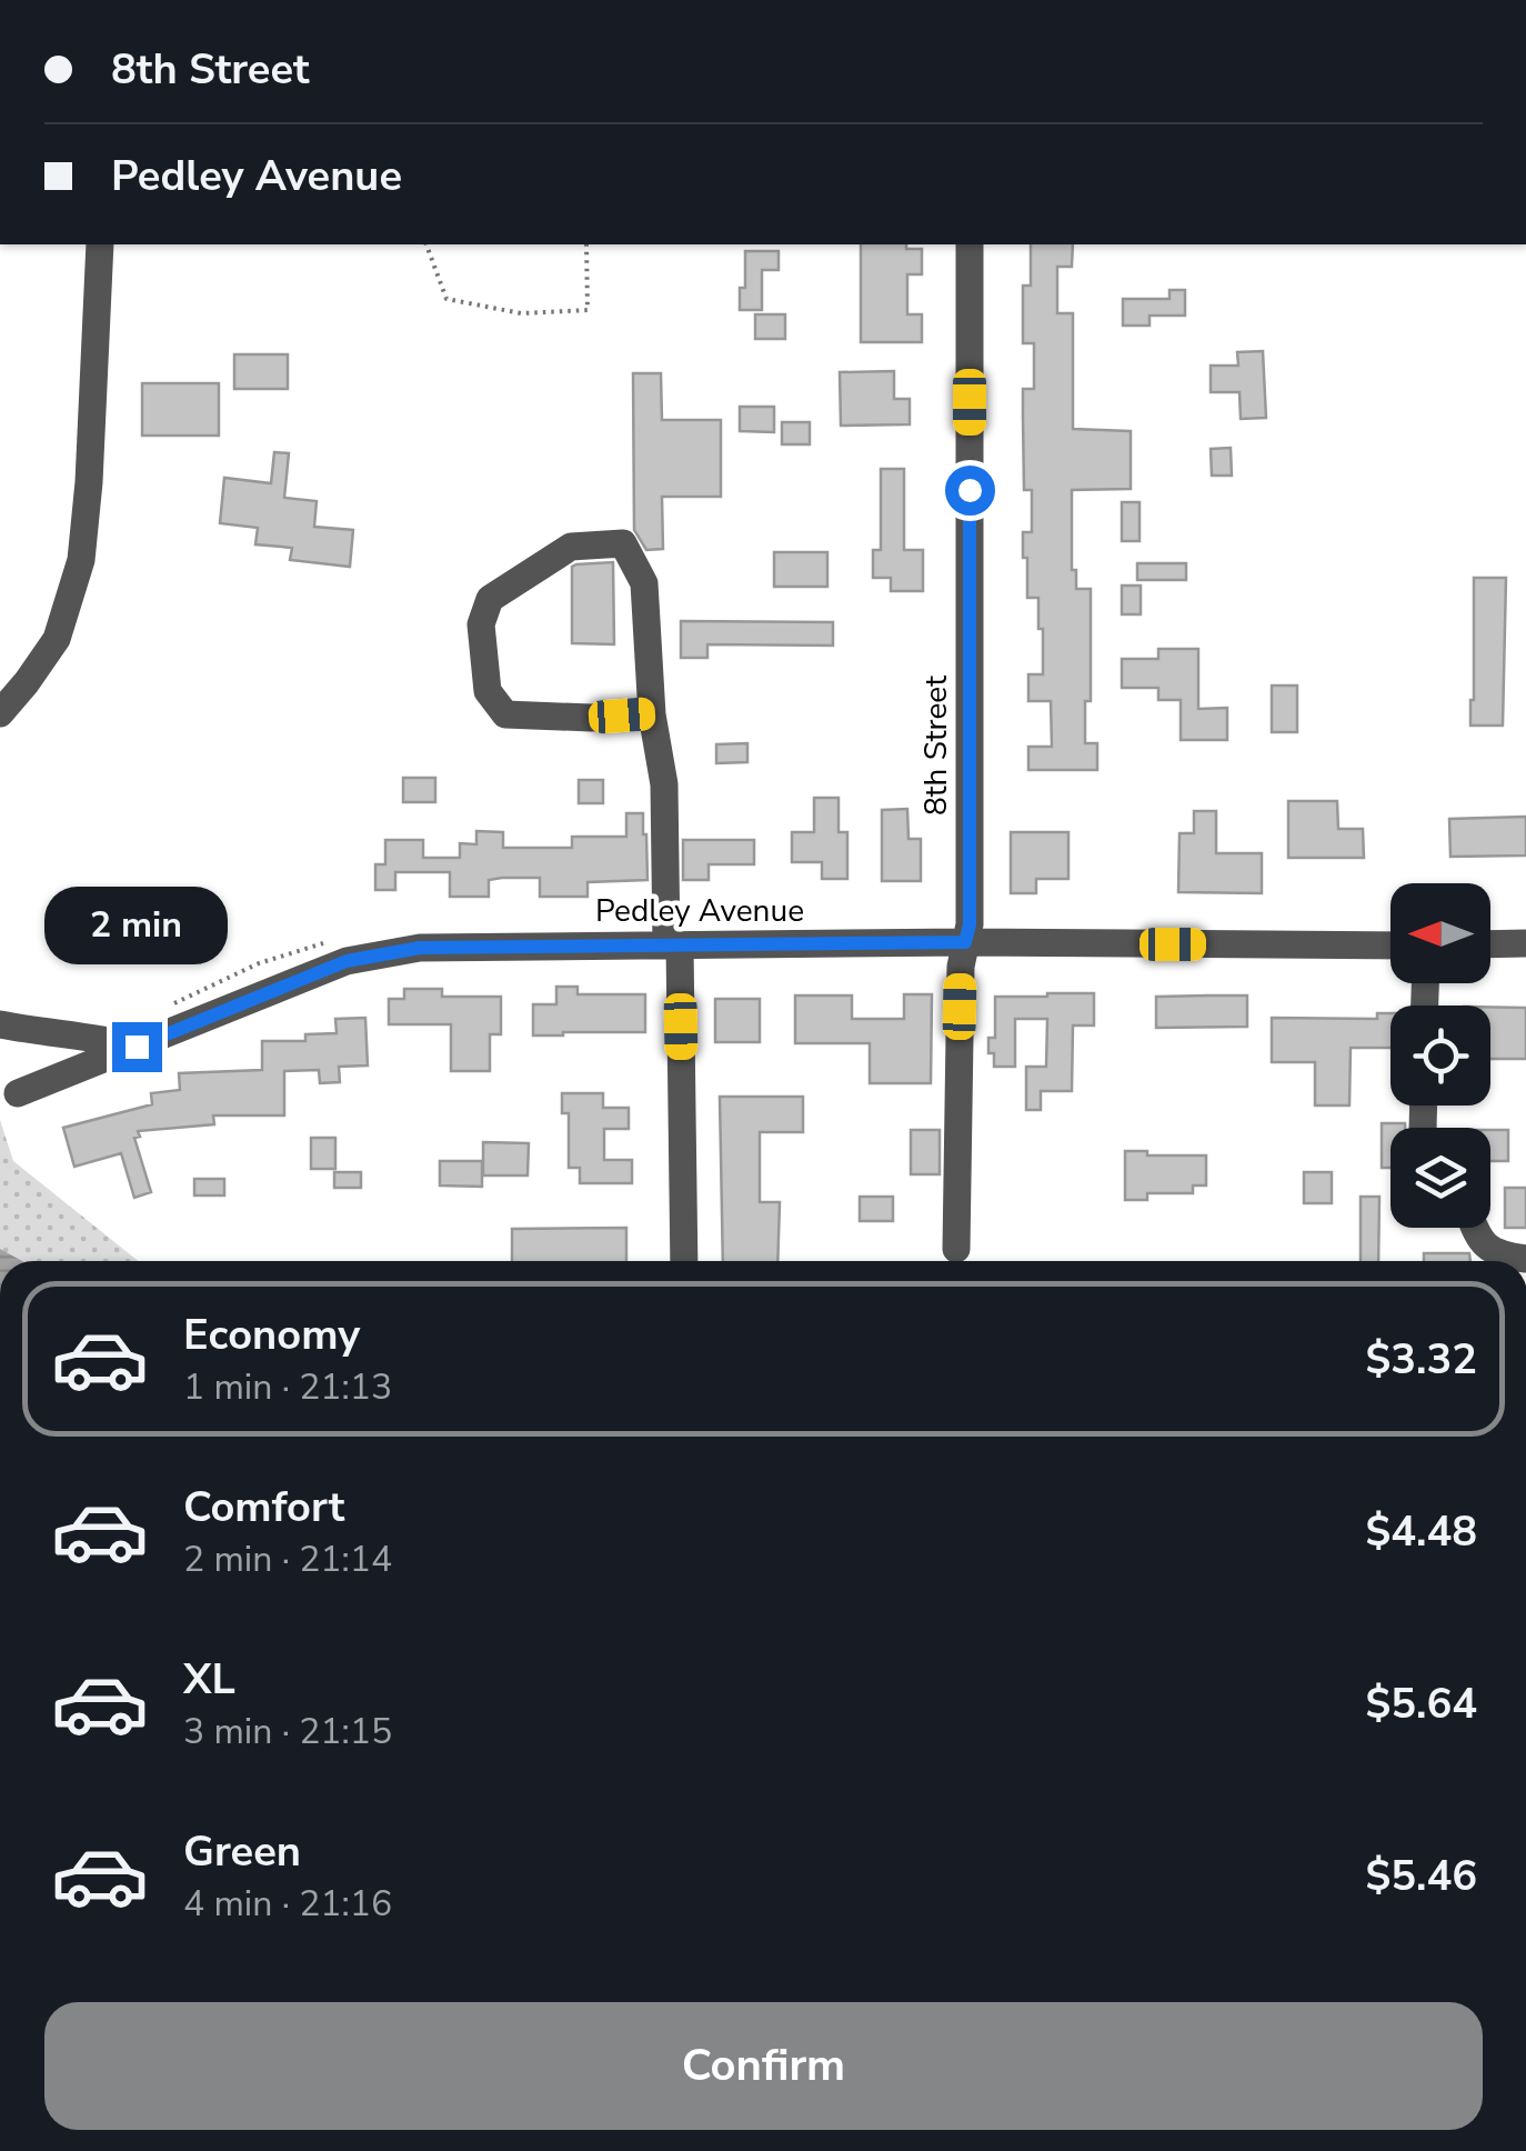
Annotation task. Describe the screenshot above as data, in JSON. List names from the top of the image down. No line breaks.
{"streets":{"street":["8th Street","Pedley Avenue"]},"crossings":[["8th Street","Pedley Avenue"]],"north":"left","page":{"banner":["8th Street","Pedley Avenue"],"bubble":"2 min","list":[{"name":"Economy","note":"1 min · 21:13","value":"$3.32"},{"name":"Comfort","note":"2 min · 21:14","value":"$4.48"},{"name":"XL","note":"3 min · 21:15","value":"$5.64"},{"name":"Green","note":"4 min · 21:16","value":"$5.46"}],"buttons":"Confirm"}}
